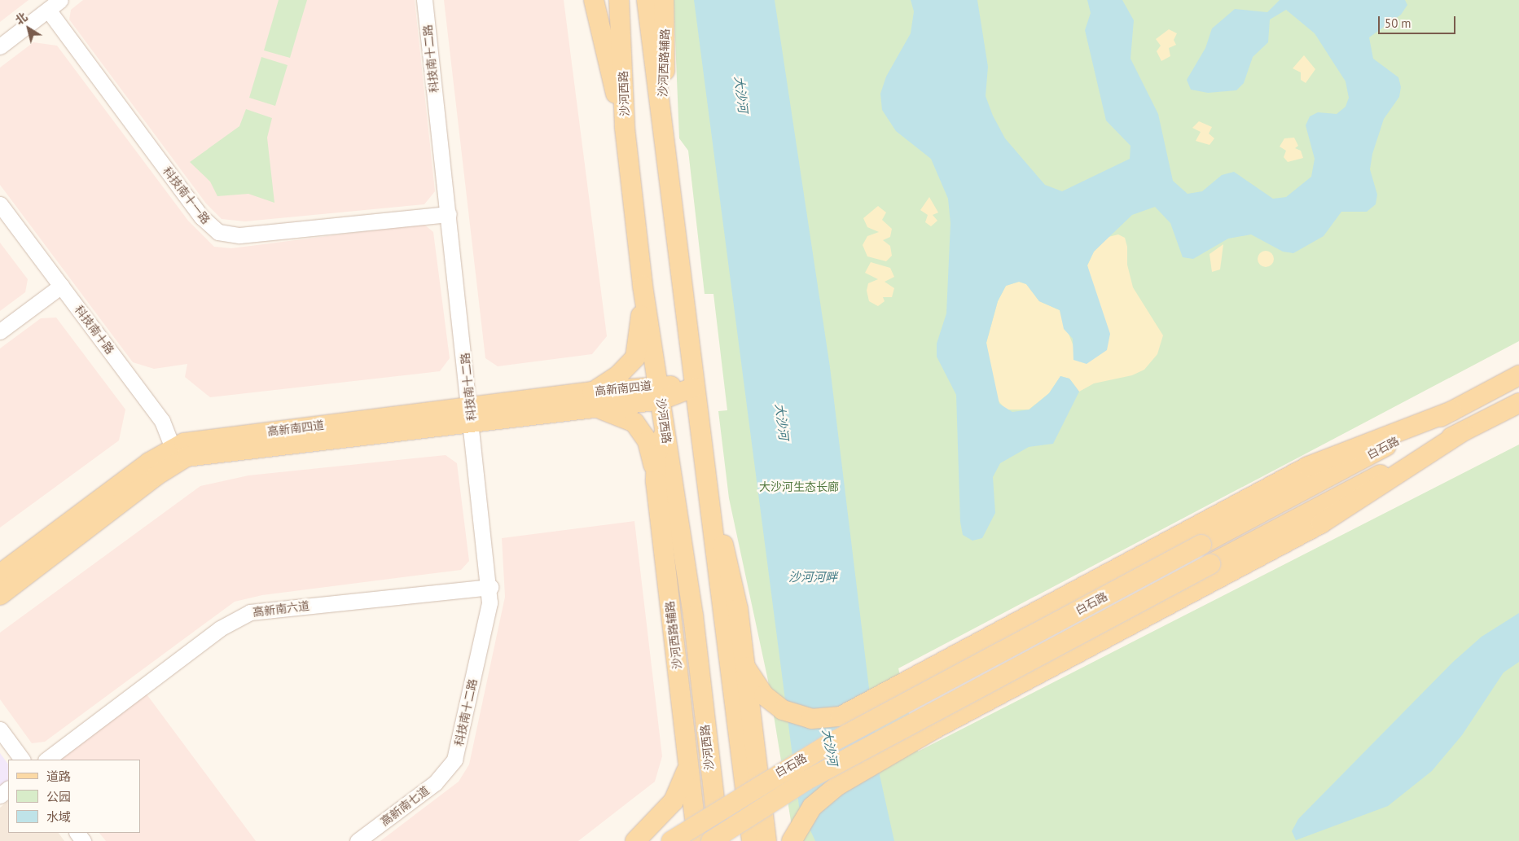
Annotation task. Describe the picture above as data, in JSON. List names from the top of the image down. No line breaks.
{"streets":{"main road":["沙河西路辅路","沙河西路","高新南四道","白石路"],"street":["科技南十二路","科技南十一路","科技南十路","高新南六道","高新南七道"]},"crossings":[["科技南十二路","科技南十一路"],["科技南十二路","高新南四道"],["科技南十二路","高新南六道"],["科技南十二路","高新南七道"],["沙河西路辅路","沙河西路"],["沙河西路","高新南四道"],["科技南十路","高新南四道"]],"water":["大沙河","沙河河畔"],"parks":["大沙河生态长廊"],"legend":["道路","公园","水域"],"scale_bar":"50 m","north":"top left"}
